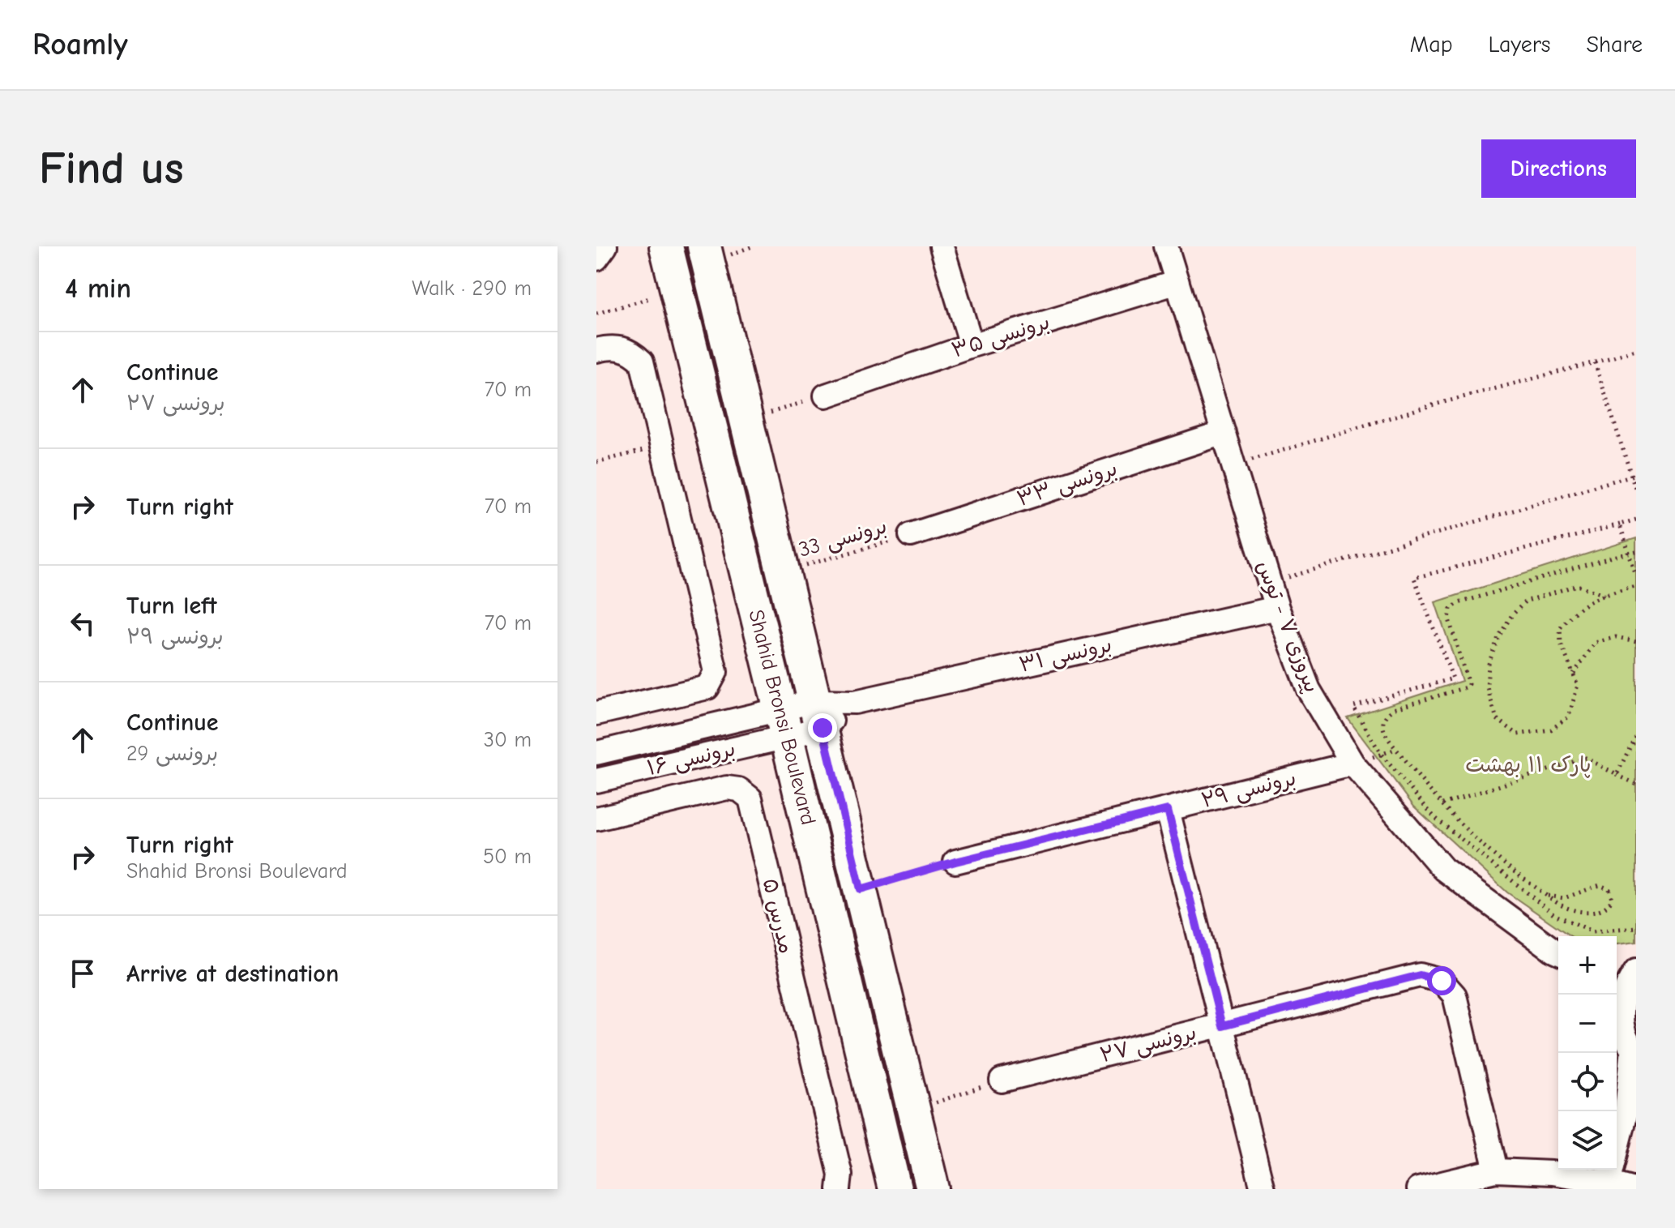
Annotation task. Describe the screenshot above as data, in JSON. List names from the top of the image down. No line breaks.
{"streets":{"street":["برونسی ۳۵","برونسی ۳۳","پیروزی ۷ - توس","برونسی ۳۱","Shahid Bronsi Boulevard","برونسی ۱۶","برونسی ۲۹","مدرس ۵","برونسی ۲۷"],"path":["برونسی 33"]},"crossings":[["برونسی ۳۵","پیروزی ۷ - توس"],["برونسی ۳۳","برونسی 33"],["برونسی ۳۳","پیروزی ۷ - توس"],["برونسی 33","Shahid Bronsi Boulevard"],["پیروزی ۷ - توس","برونسی ۳۱"],["پیروزی ۷ - توس","برونسی ۲۹"],["برونسی ۳۱","Shahid Bronsi Boulevard"],["Shahid Bronsi Boulevard","برونسی ۱۶"]],"parks":["پارک ۱۱ بهشت"],"page":{"header":"Roamly","nav":["Map","Layers","Share"],"buttons":"Directions","title":"Find us","heading":["4 min","Walk · 290 m"],"list":[["Continue","برونسی ۲۷","70 m"],["Turn right","70 m"],["Turn left","برونسی ۲۹","70 m"],["Continue","برونسی 29","30 m"],["Turn right","Shahid Bronsi Boulevard","50 m"],"Arrive at destination"],"map_buttons":["+","−"]}}
